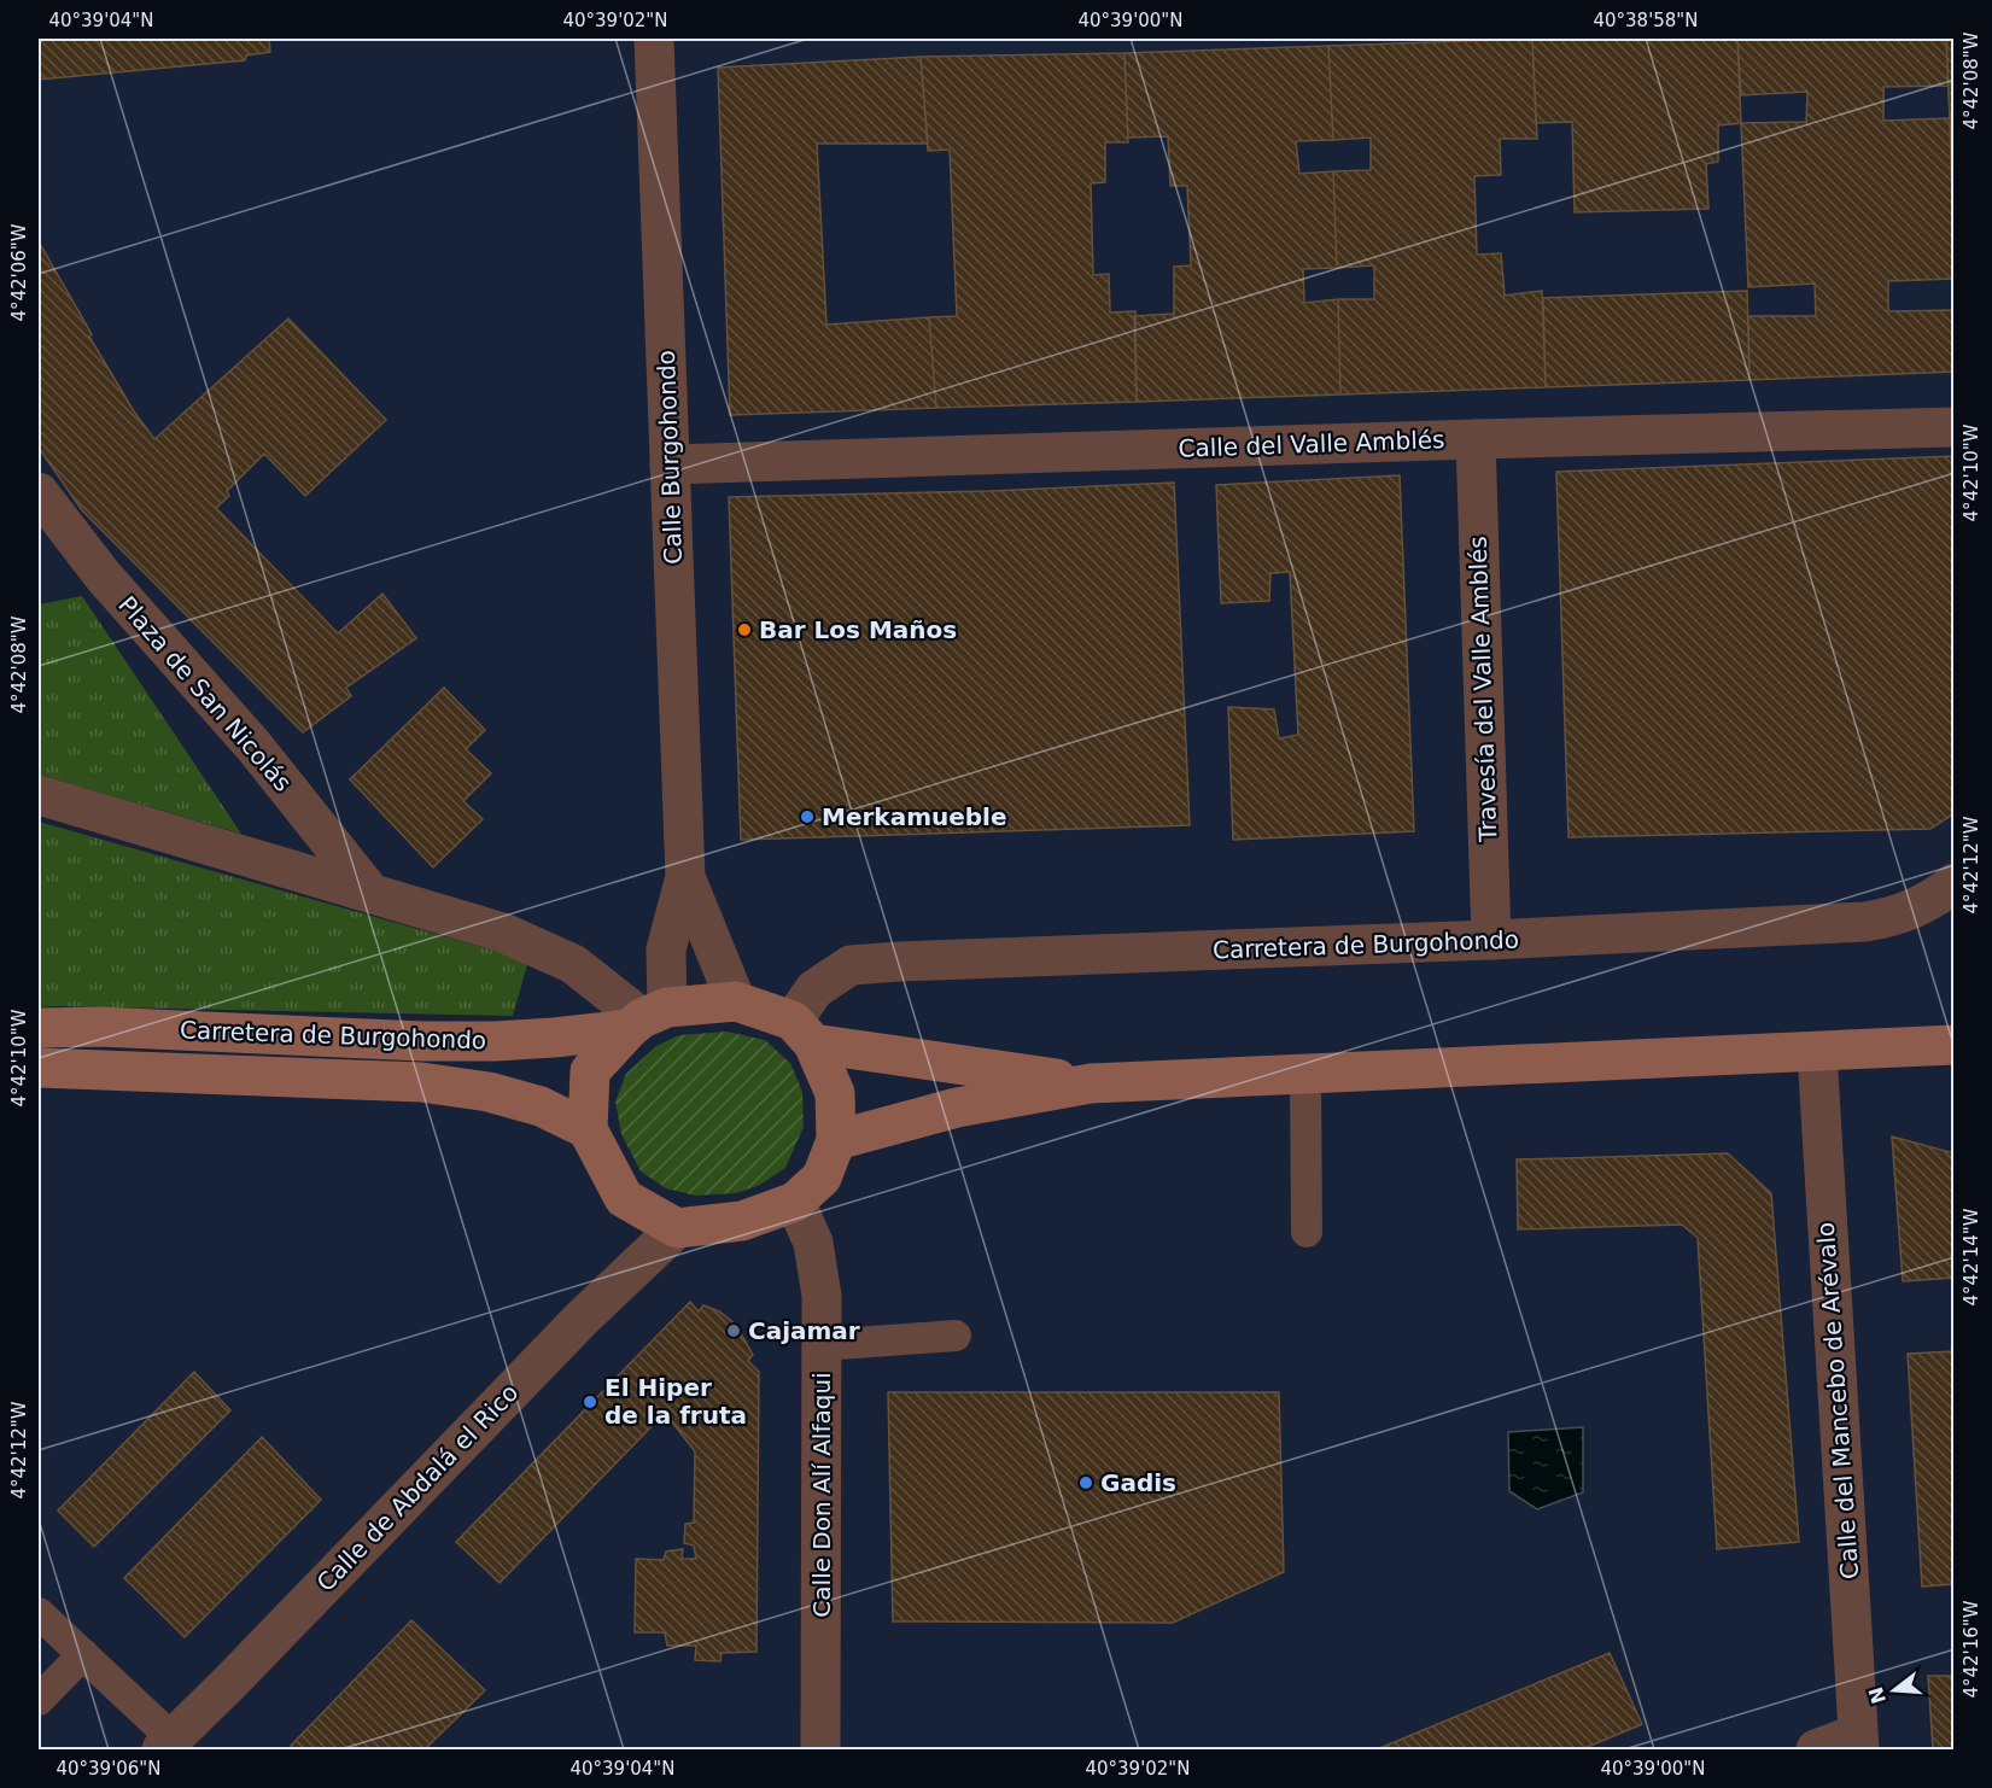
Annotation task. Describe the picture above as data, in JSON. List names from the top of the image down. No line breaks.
{"streets":{"main road":["Carretera de Burgohondo"],"street":["Calle del Valle Amblés","Calle Burgohondo","Travesía del Valle Amblés","Plaza de San Nicolás","Calle del Mancebo de Arévalo","Calle de Abdalá el Rico","Calle Don Alí Alfaqui"]},"crossings":[["Calle del Valle Amblés","Calle Burgohondo"],["Calle del Valle Amblés","Travesía del Valle Amblés"],["Calle Burgohondo","Carretera de Burgohondo"],["Calle Burgohondo","Calle de Abdalá el Rico"],["Calle Burgohondo","Calle Don Alí Alfaqui"],["Travesía del Valle Amblés","Carretera de Burgohondo"],["Carretera de Burgohondo","Calle de Abdalá el Rico"],["Carretera de Burgohondo","Calle Don Alí Alfaqui"],["Calle de Abdalá el Rico","Calle Don Alí Alfaqui"]],"places":["Bar Los Maños","Merkamueble","Cajamar","El Hiper de la fruta","Gadis"],"north":"left","coordinates":["40°39'04\"N","40°39'02\"N","40°39'00\"N","40°38'58\"N","4°42'08\"W","4°42'06\"W","4°42'10\"W","4°42'12\"W","4°42'14\"W","4°42'16\"W","40°39'06\"N"]}
